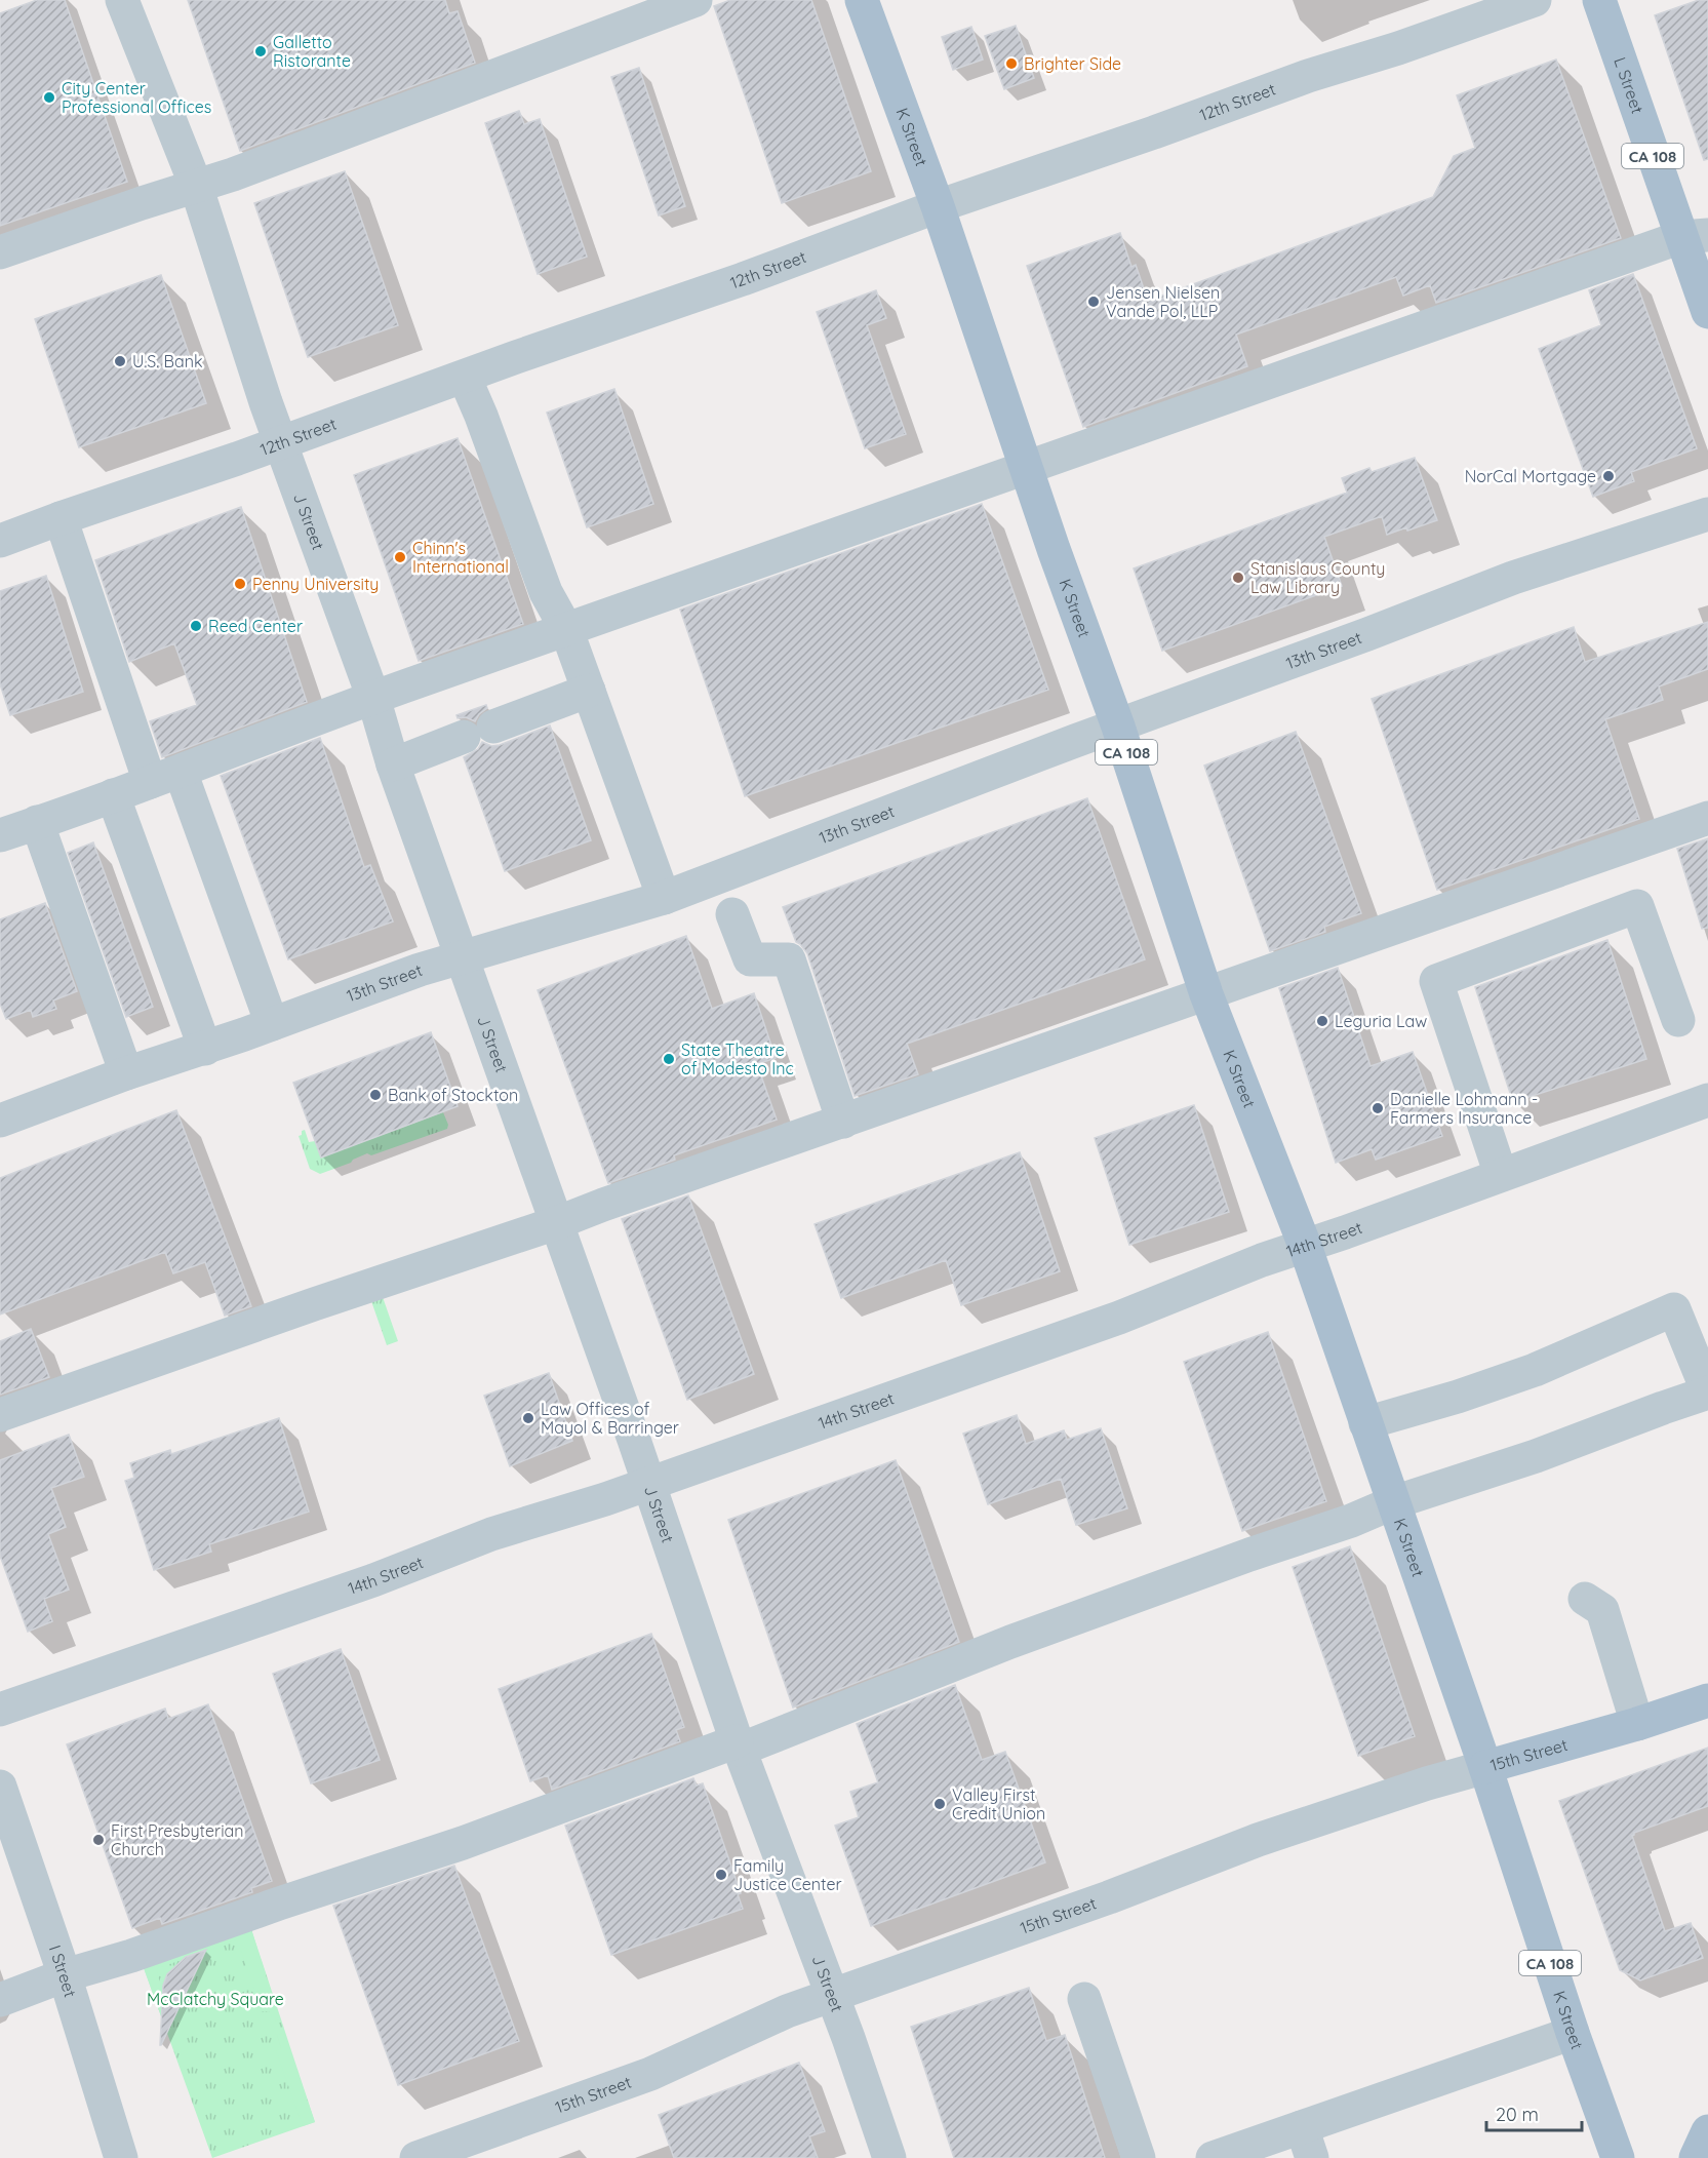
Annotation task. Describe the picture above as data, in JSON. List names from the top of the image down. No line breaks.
{"streets":{"main road":["L Street","K Street","CA 108","15th Street"],"street":["12th Street","J Street","13th Street","14th Street","I Street"]},"crossings":[["12th Street","K Street"],["12th Street","J Street"],["K Street","13th Street"],["K Street","14th Street"],["K Street","15th Street"],["J Street","13th Street"],["J Street","14th Street"],["J Street","15th Street"]],"parks":["McClatchy Square"],"places":["Galletto Ristorante","Brighter Side","City Center Professional Offices","Jensen Nielsen Vande Pol, LLP","U.S. Bank","NorCal Mortgage","Chinn's International","Stanislaus County Law Library","Penny University","Reed Center","Leguria Law","State Theatre of Modesto Inc","Bank of Stockton","Danielle Lohmann - Farmers Insurance","Law Offices of Mayol & Barringer","Valley First Credit Union","First Presbyterian Church","Family Justice Center"],"scale_bar":"20 m"}
